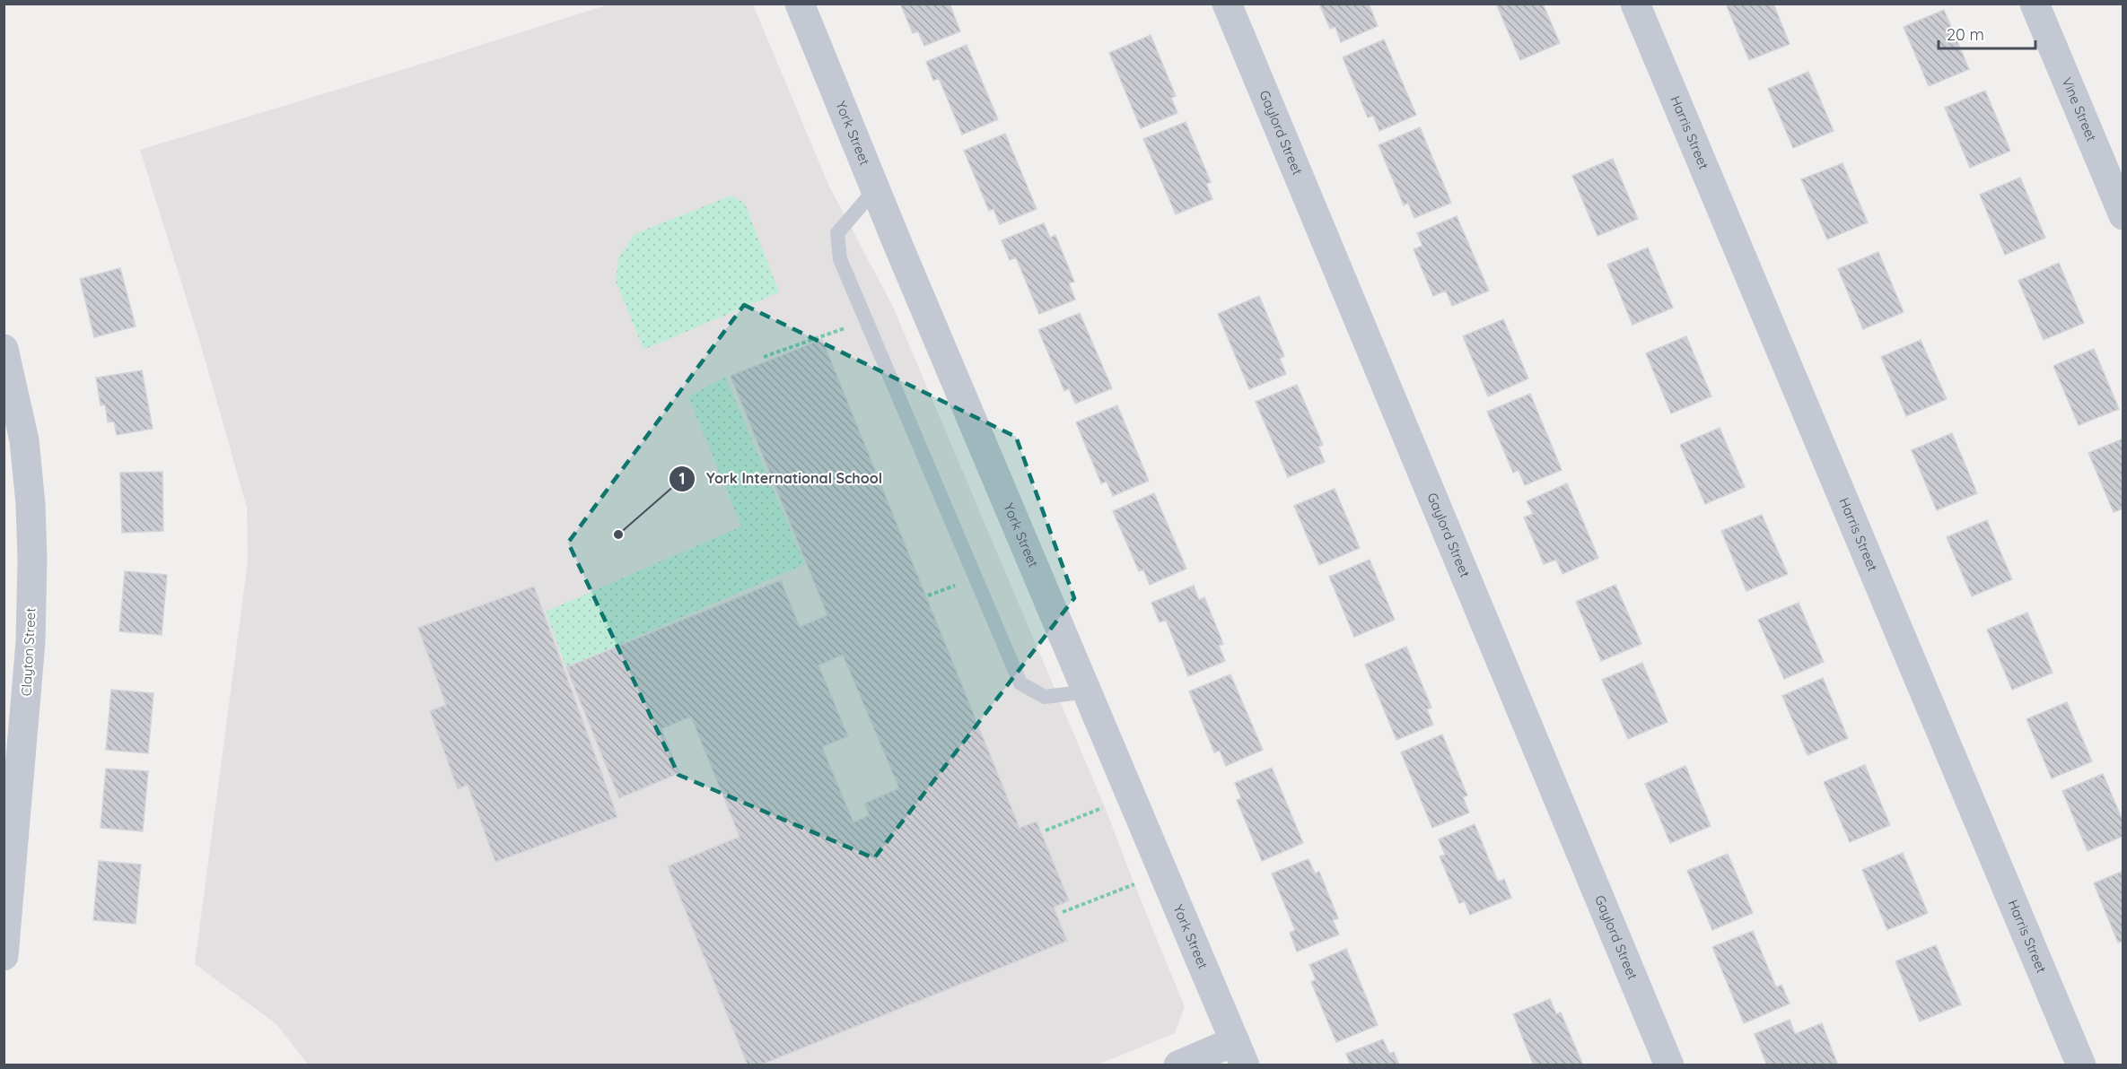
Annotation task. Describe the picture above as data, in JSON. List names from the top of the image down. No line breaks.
{"streets":{"street":["Vine Street","York Street","Gaylord Street","Harris Street","Clayton Street"]},"places":["York International School"],"scale_bar":"20 m"}
